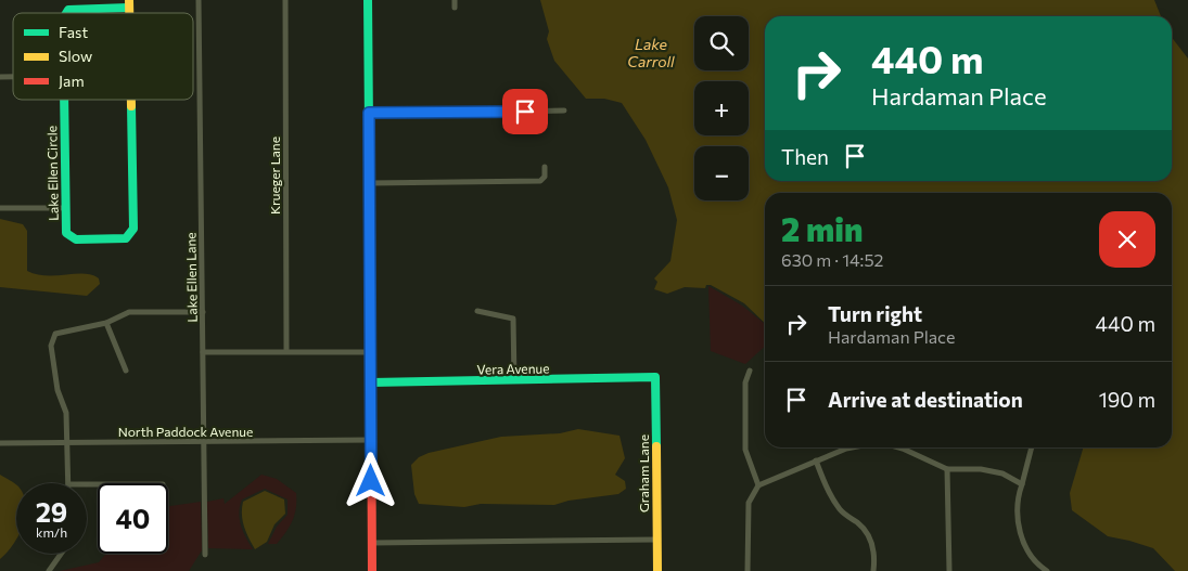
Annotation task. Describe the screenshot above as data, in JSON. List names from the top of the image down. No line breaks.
{"streets":{"street":["Lake Ellen Circle","Krueger Lane","Lake Ellen Lane","Vera Avenue","North Paddock Avenue","Graham Lane"]},"crossings":[["Lake Ellen Lane","North Paddock Avenue"],["Vera Avenue","Graham Lane"]],"water":["Lake Carroll"],"legend":["Fast","Slow","Jam"],"page":{"map_buttons":["+","−"],"turn":["440 m","Hardaman Place"],"then":"Then","heading":["2 min","630 m · 14:52"],"list":[{"name":"Turn right","note":"Hardaman Place","value":"440 m"},{"name":"Arrive at destination","value":"190 m"}],"speed":"29 km/h","limit":"40"}}
